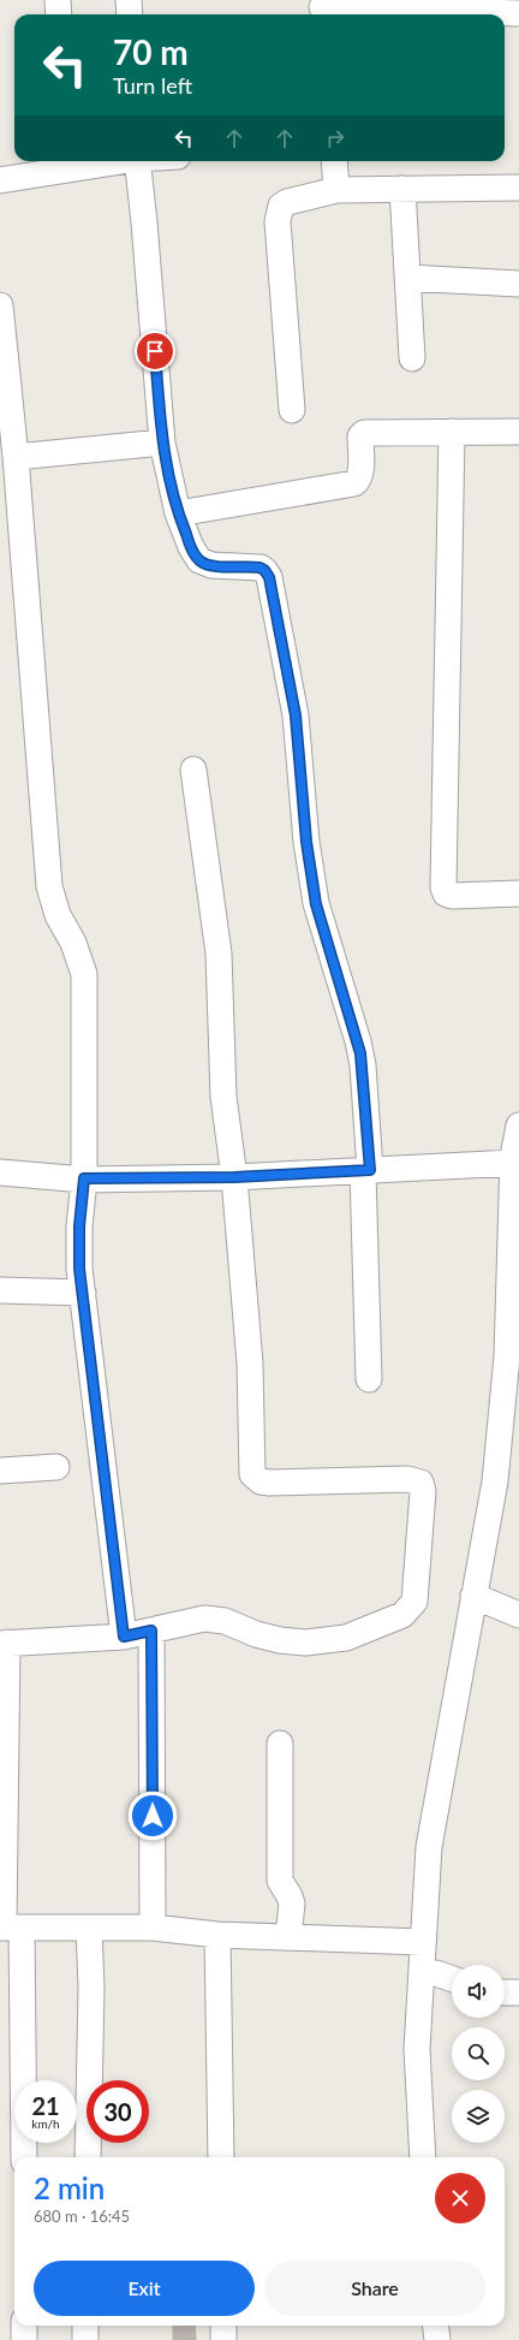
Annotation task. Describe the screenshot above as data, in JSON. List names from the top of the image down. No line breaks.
{"page":{"turn":["70 m","Turn left"],"speed":"21 km/h","limit":"30","heading":["2 min","680 m · 16:45"],"buttons":["Exit","Share"]}}
